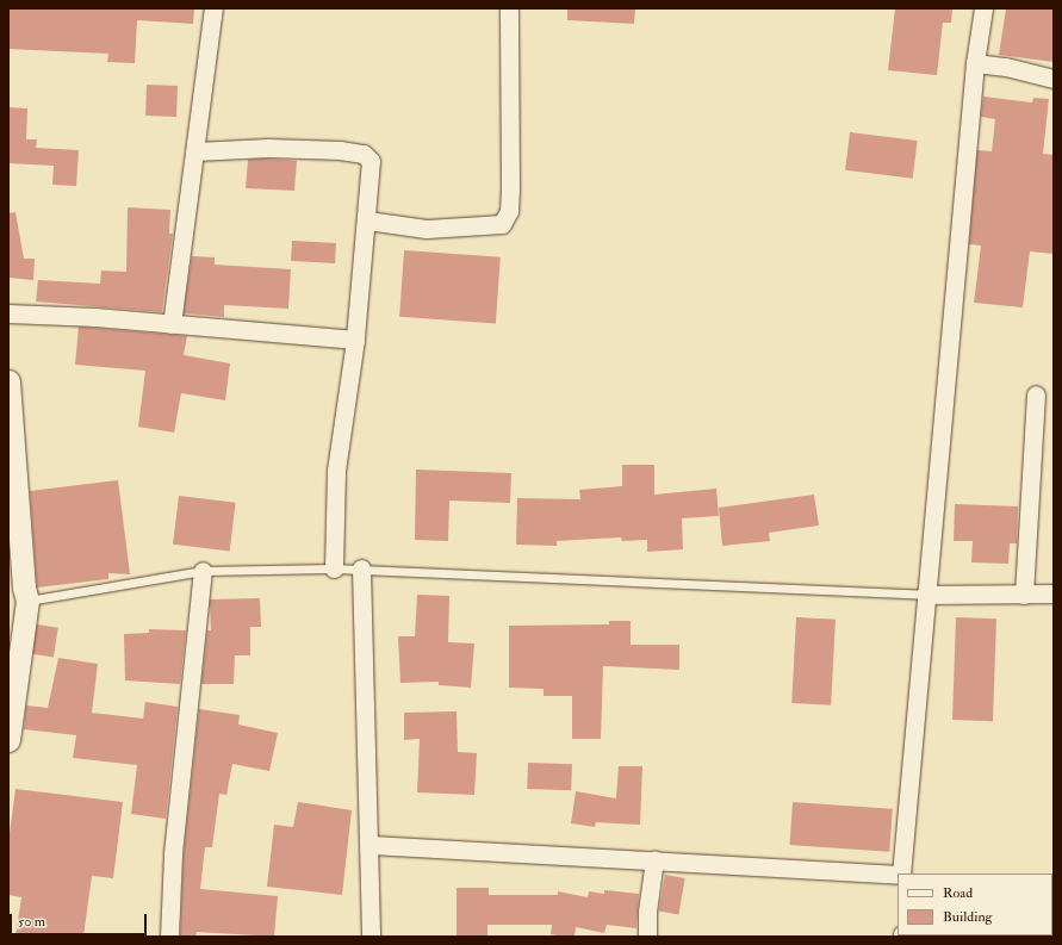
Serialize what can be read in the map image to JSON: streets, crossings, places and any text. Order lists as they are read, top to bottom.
{
  "legend": ["Road", "Building"],
  "scale_bar": "50 m"
}
